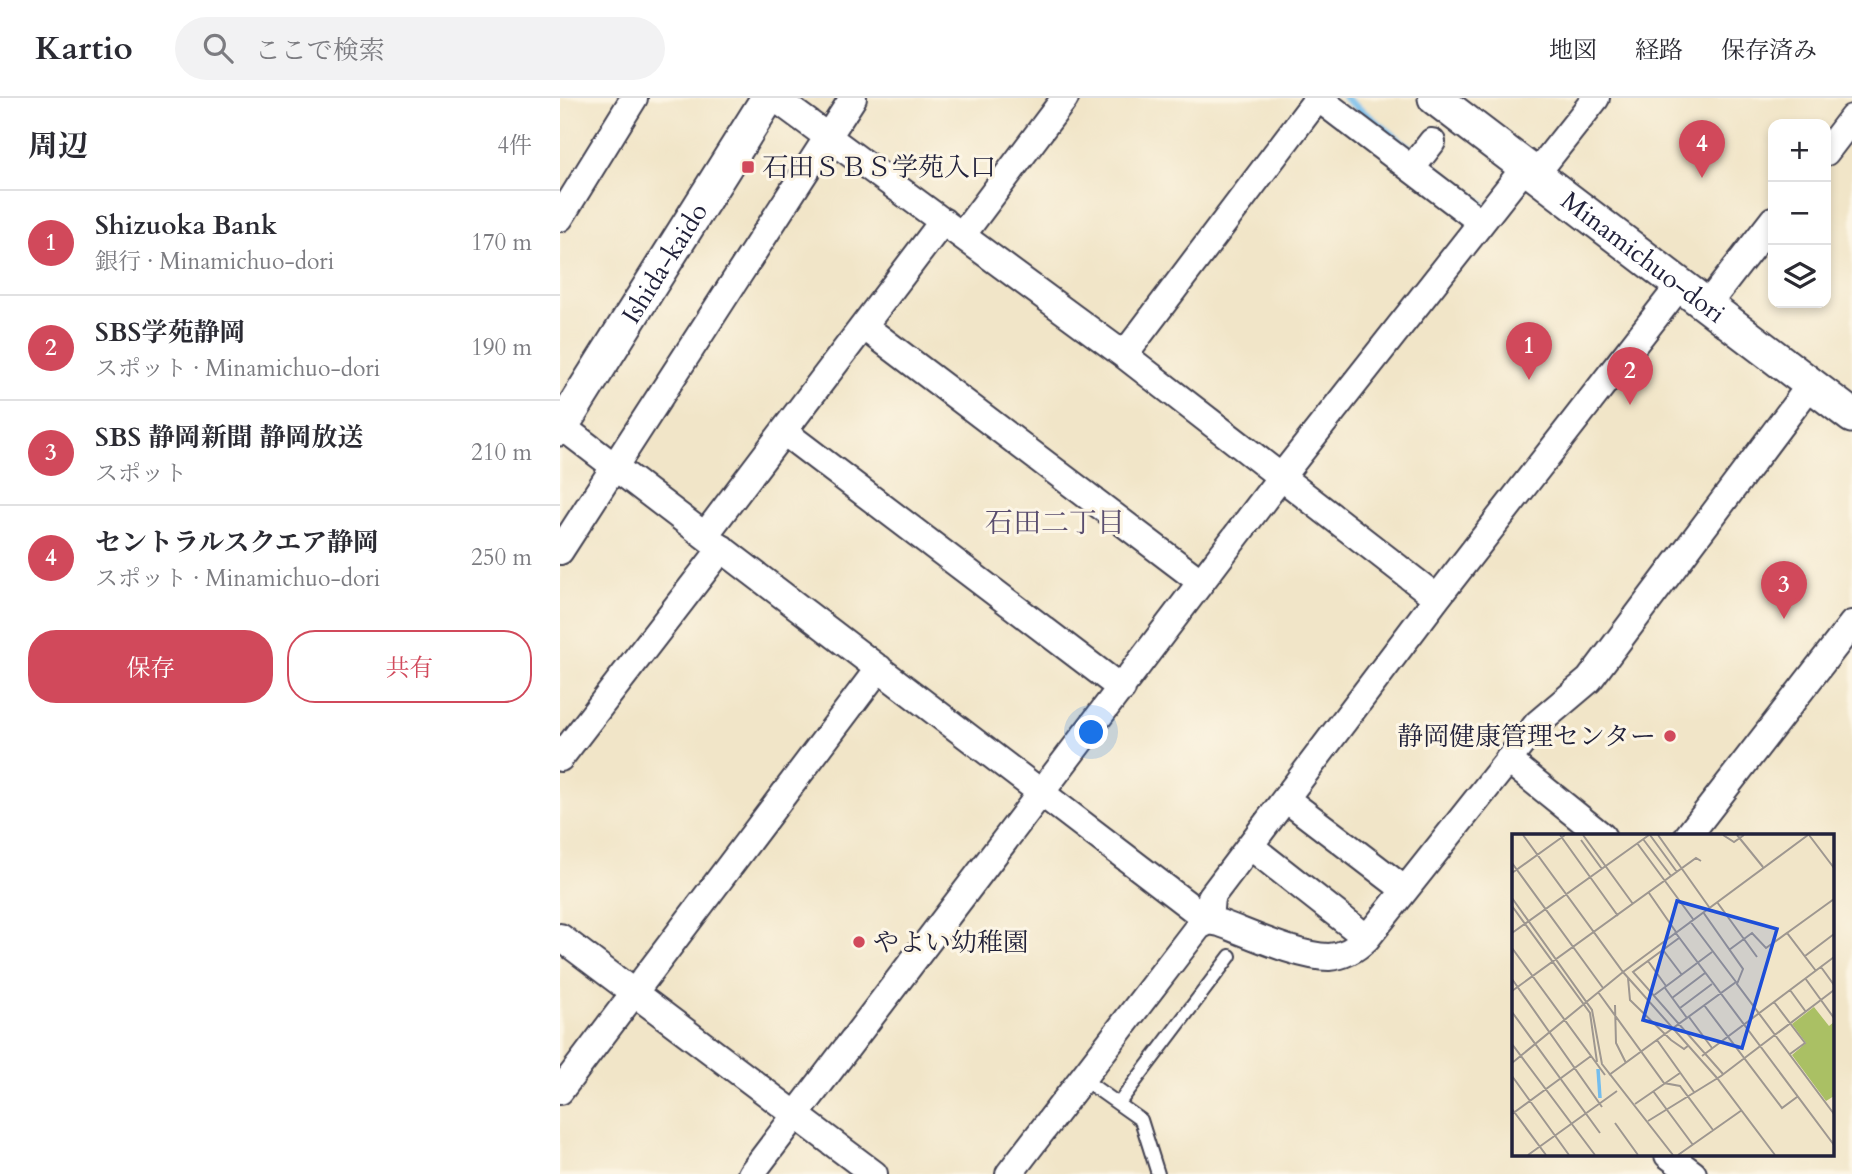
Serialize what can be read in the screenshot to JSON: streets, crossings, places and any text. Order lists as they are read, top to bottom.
{
  "streets": {
    "street": ["Minamichuo-dori", "Ishida-kaido"]
  },
  "districts": ["石田二丁目"],
  "places": {
    "transit": ["石田ＳＢＳ学苑入口"],
    "other": ["静岡健康管理センター", "やよい幼稚園"]
  },
  "page": {
    "header": "Kartio",
    "search": "ここで検索",
    "nav": ["地図", "経路", "保存済み"],
    "heading": ["周辺", "4件"],
    "map_buttons": ["+", "−"],
    "pins": [
      "4",
      "1",
      "2",
      "3"
    ],
    "list": [
      {
        "mark": "1",
        "name": "Shizuoka Bank",
        "note": "銀行 · Minamichuo-dori",
        "value": "170 m"
      },
      {
        "mark": "2",
        "name": "SBS学苑静岡",
        "note": "スポット · Minamichuo-dori",
        "value": "190 m"
      },
      {
        "mark": "3",
        "name": "SBS 静岡新聞 静岡放送",
        "note": "スポット",
        "value": "210 m"
      },
      {
        "mark": "4",
        "name": "セントラルスクエア静岡",
        "note": "スポット · Minamichuo-dori",
        "value": "250 m"
      }
    ],
    "buttons": ["保存", "共有"]
  }
}
